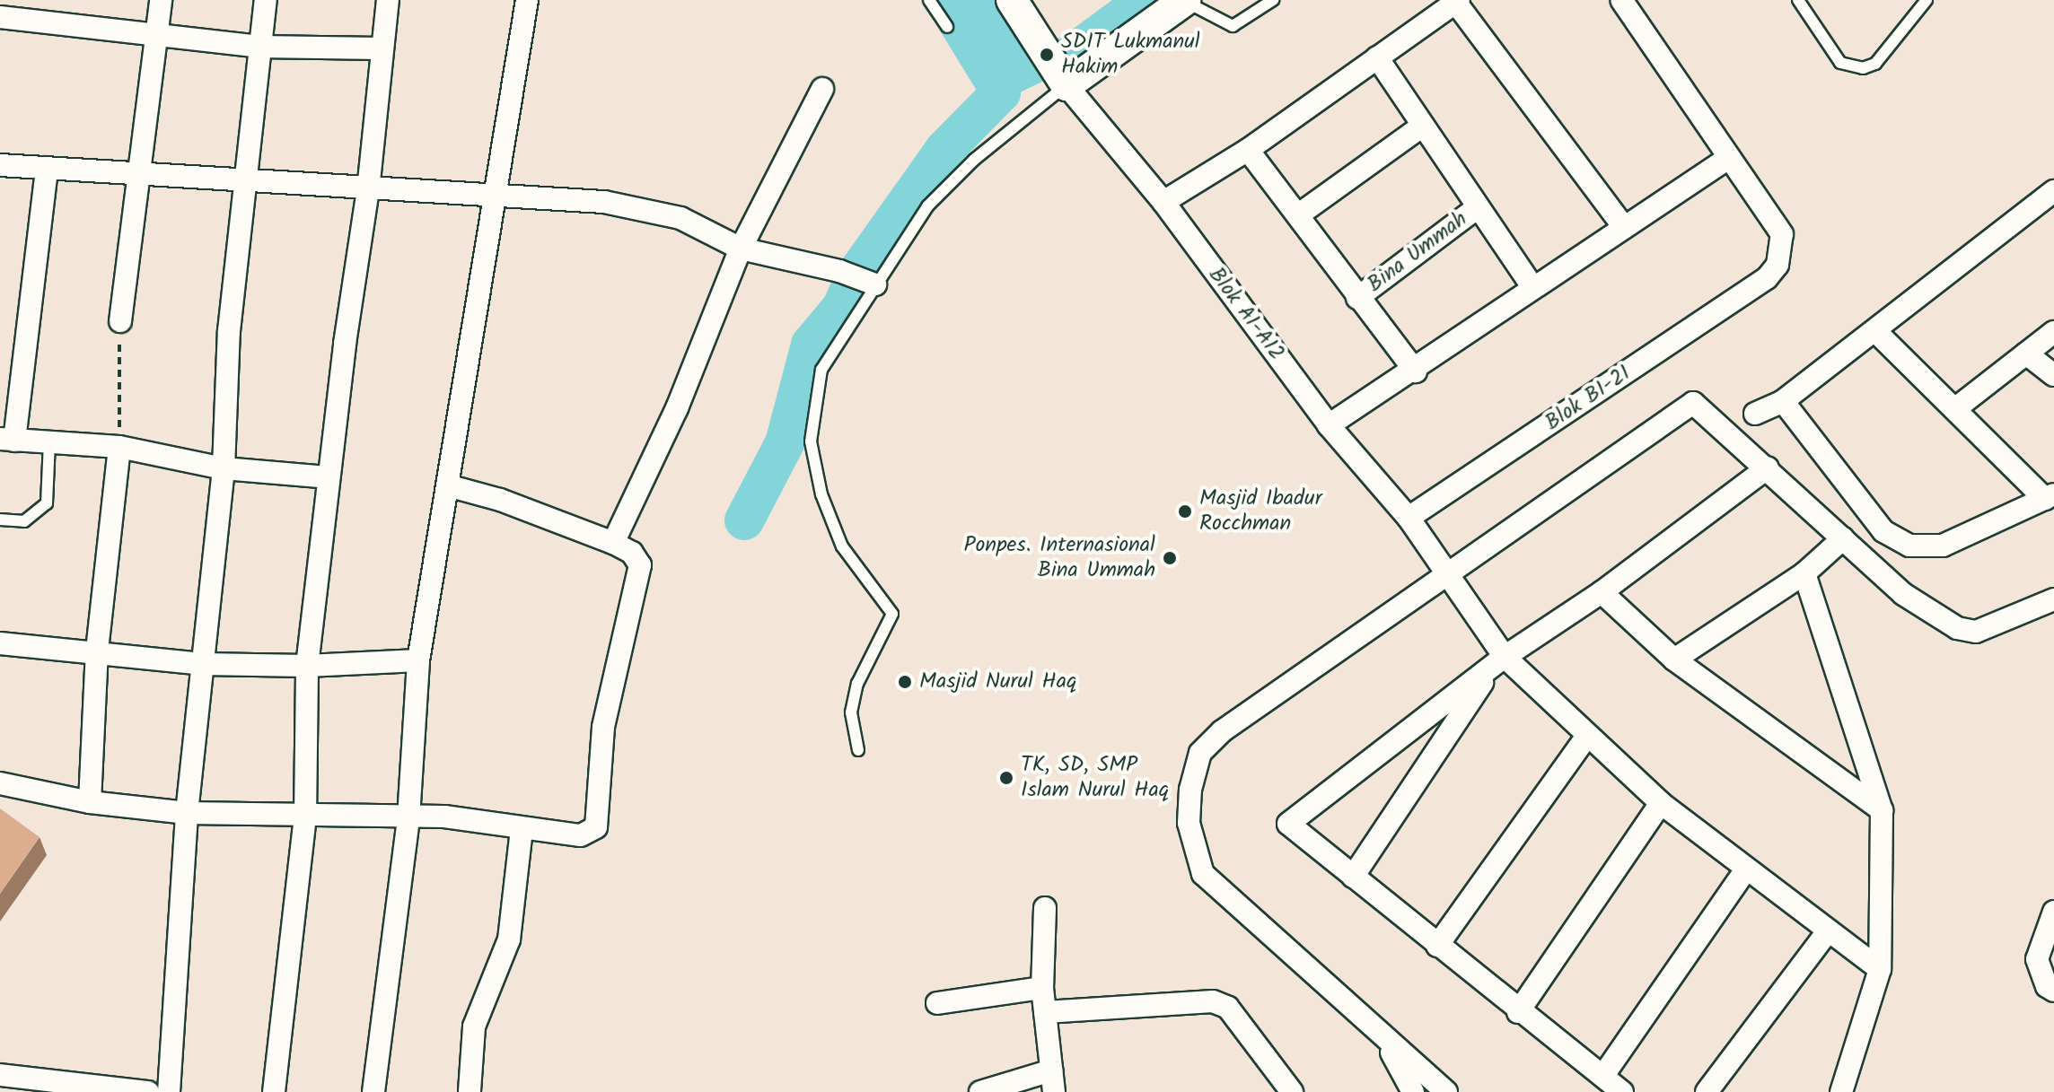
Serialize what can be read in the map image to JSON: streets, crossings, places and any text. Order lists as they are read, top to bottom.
{
  "streets": {
    "street": ["Bina Ummah", "Blok A1-A12", "Blok B1-21"]
  },
  "crossings": [
    ["Blok A1-A12", "Blok B1-21"]
  ],
  "places": [
    "SDIT Lukmanul Hakim",
    "Masjid Ibadur Rocchman",
    "Ponpes. Internasional Bina Ummah",
    "Masjid Nurul Haq",
    "TK, SD, SMP Islam Nurul Haq"
  ]
}
